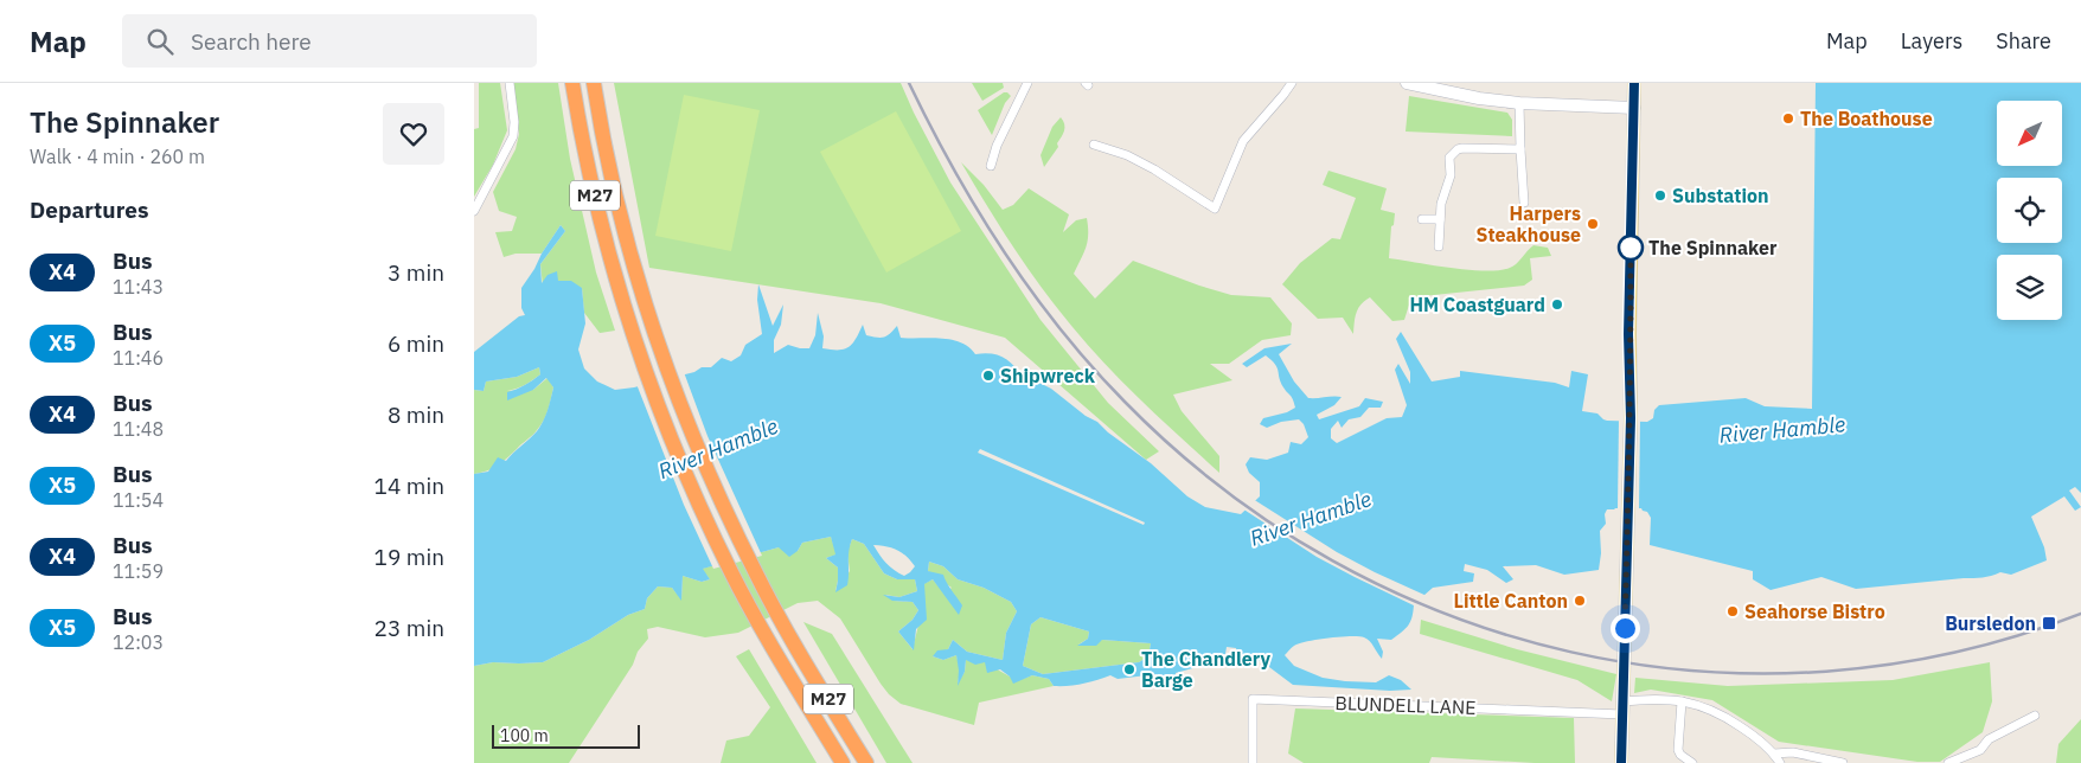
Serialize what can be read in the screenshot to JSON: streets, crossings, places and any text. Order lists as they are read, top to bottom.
{
  "streets": {
    "highway": ["M27"],
    "street": ["BLUNDELL LANE"]
  },
  "water": ["River Hamble"],
  "places": {
    "other": [
      "The Boathouse",
      "Substation",
      "Harpers Steakhouse",
      "The Spinnaker",
      "HM Coastguard",
      "Shipwreck",
      "Little Canton",
      "Seahorse Bistro",
      "The Chandlery Barge"
    ],
    "transit": ["Bursledon"]
  },
  "lines": ["bus line X4"],
  "scale_bar": "100 m",
  "north": "bottom left",
  "page": {
    "header": "Map",
    "search": "Search here",
    "nav": ["Map", "Layers", "Share"],
    "heading": [
      ["The Spinnaker", "Walk · 4 min · 260 m"],
      "Departures"
    ],
    "list": [
      {
        "mark": "X4",
        "name": "Bus",
        "note": "11:43",
        "value": "3 min"
      },
      {
        "mark": "X5",
        "name": "Bus",
        "note": "11:46",
        "value": "6 min"
      },
      {
        "mark": "X4",
        "name": "Bus",
        "note": "11:48",
        "value": "8 min"
      },
      {
        "mark": "X5",
        "name": "Bus",
        "note": "11:54",
        "value": "14 min"
      },
      {
        "mark": "X4",
        "name": "Bus",
        "note": "11:59",
        "value": "19 min"
      },
      {
        "mark": "X5",
        "name": "Bus",
        "note": "12:03",
        "value": "23 min"
      }
    ],
    "scale": "100 m"
  }
}
